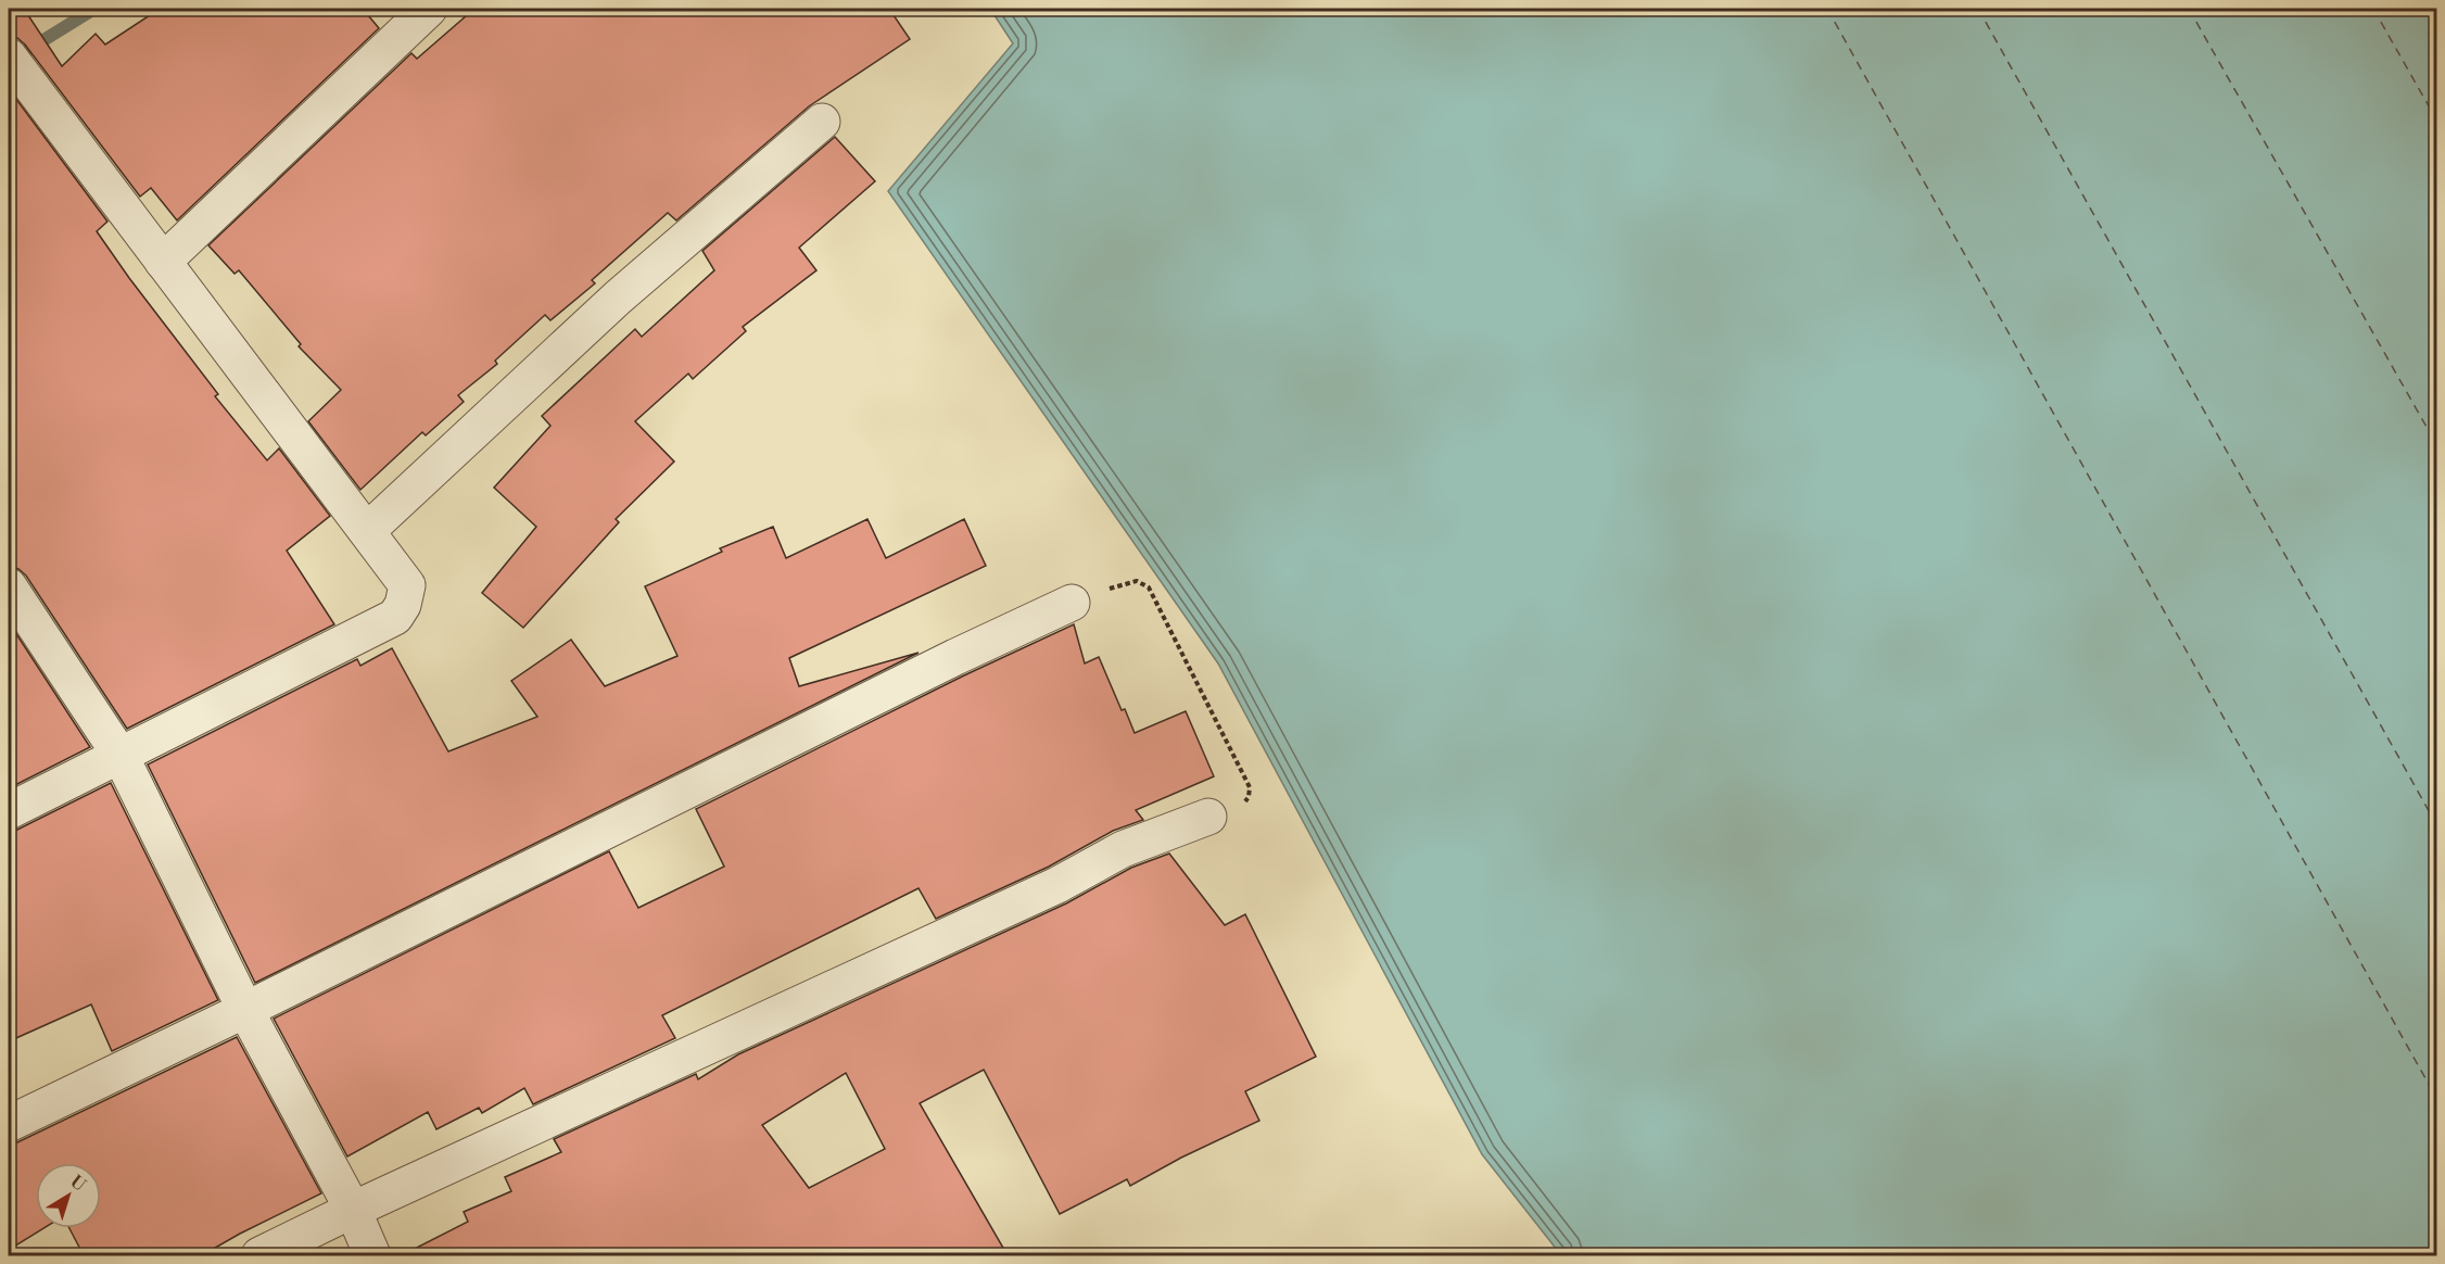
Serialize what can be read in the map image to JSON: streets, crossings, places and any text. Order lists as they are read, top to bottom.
{
  "north": "top right"
}
